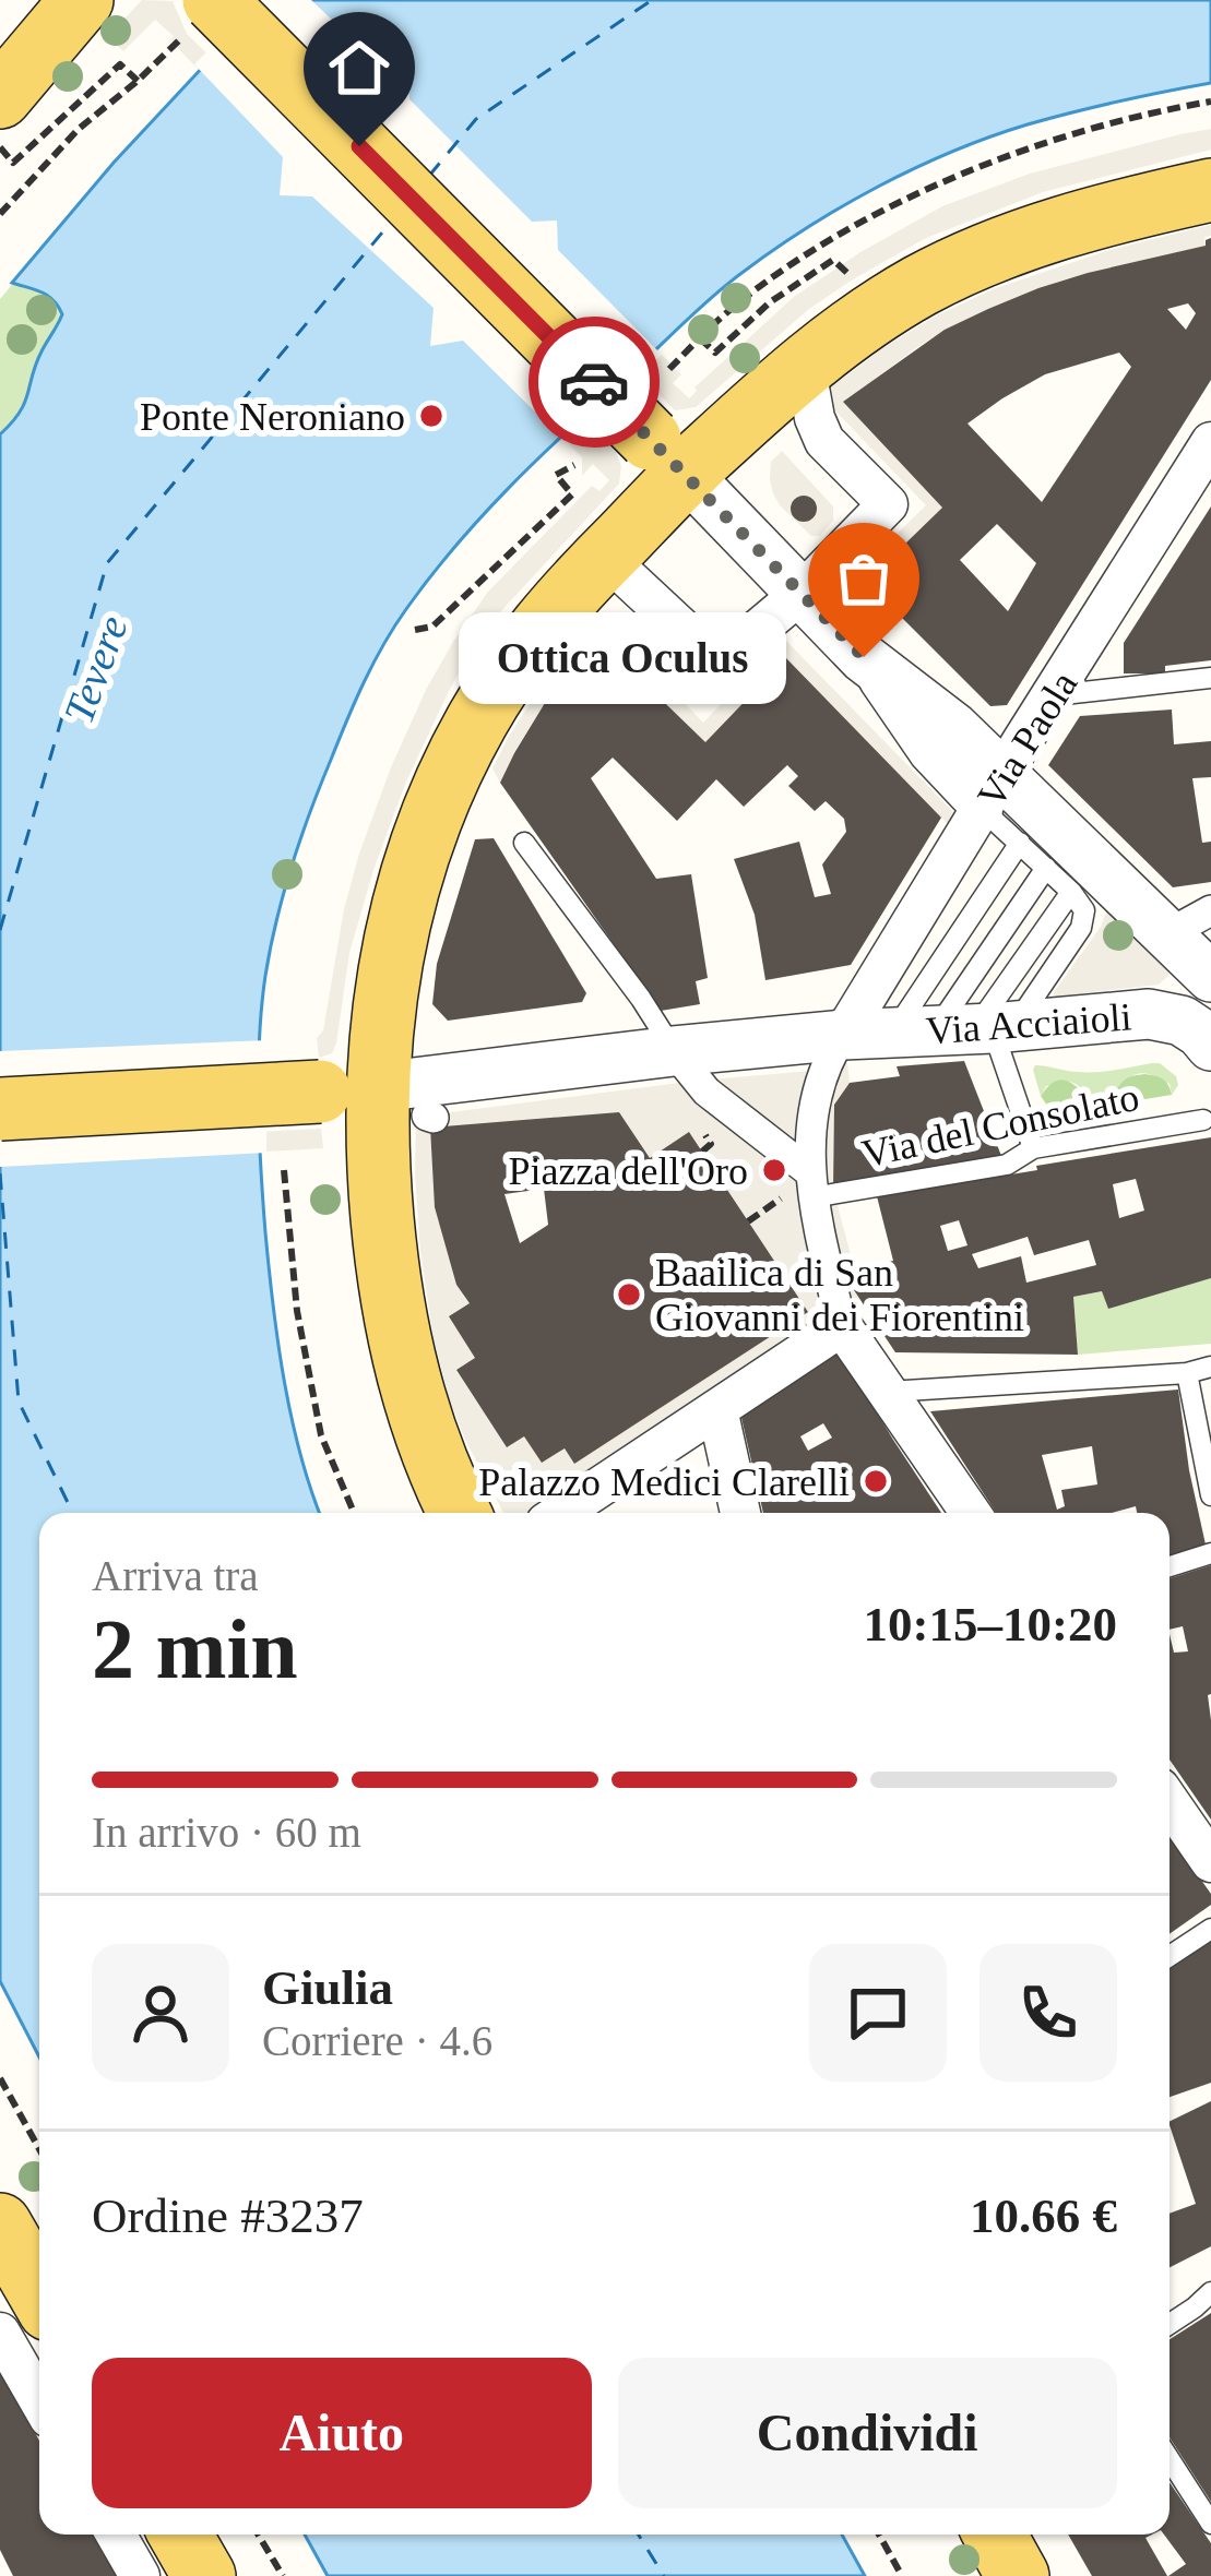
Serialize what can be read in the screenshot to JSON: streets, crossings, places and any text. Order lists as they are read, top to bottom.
{
  "streets": {
    "street": ["Via Paola", "Via Acciaioli"],
    "lane": ["Via del Consolato"]
  },
  "crossings": [
    ["Via Paola", "Via Acciaioli"]
  ],
  "water": ["Tevere"],
  "places": [
    "Ponte Neroniano",
    "Ottica Oculus",
    "Piazza dell'Oro",
    "Baailica di San Giovanni dei Fiorentini",
    "Palazzo Medici Clarelli"
  ],
  "page": {
    "bubble": "Ottica Oculus",
    "heading": ["2 min", "Arriva tra", "10:15–10:20"],
    "panel": [
      "Giulia",
      "Corriere · 4.6",
      "Ordine #3237",
      "10.66 €"
    ],
    "bar": "In arrivo · 60 m",
    "buttons": ["Aiuto", "Condividi"]
  }
}
